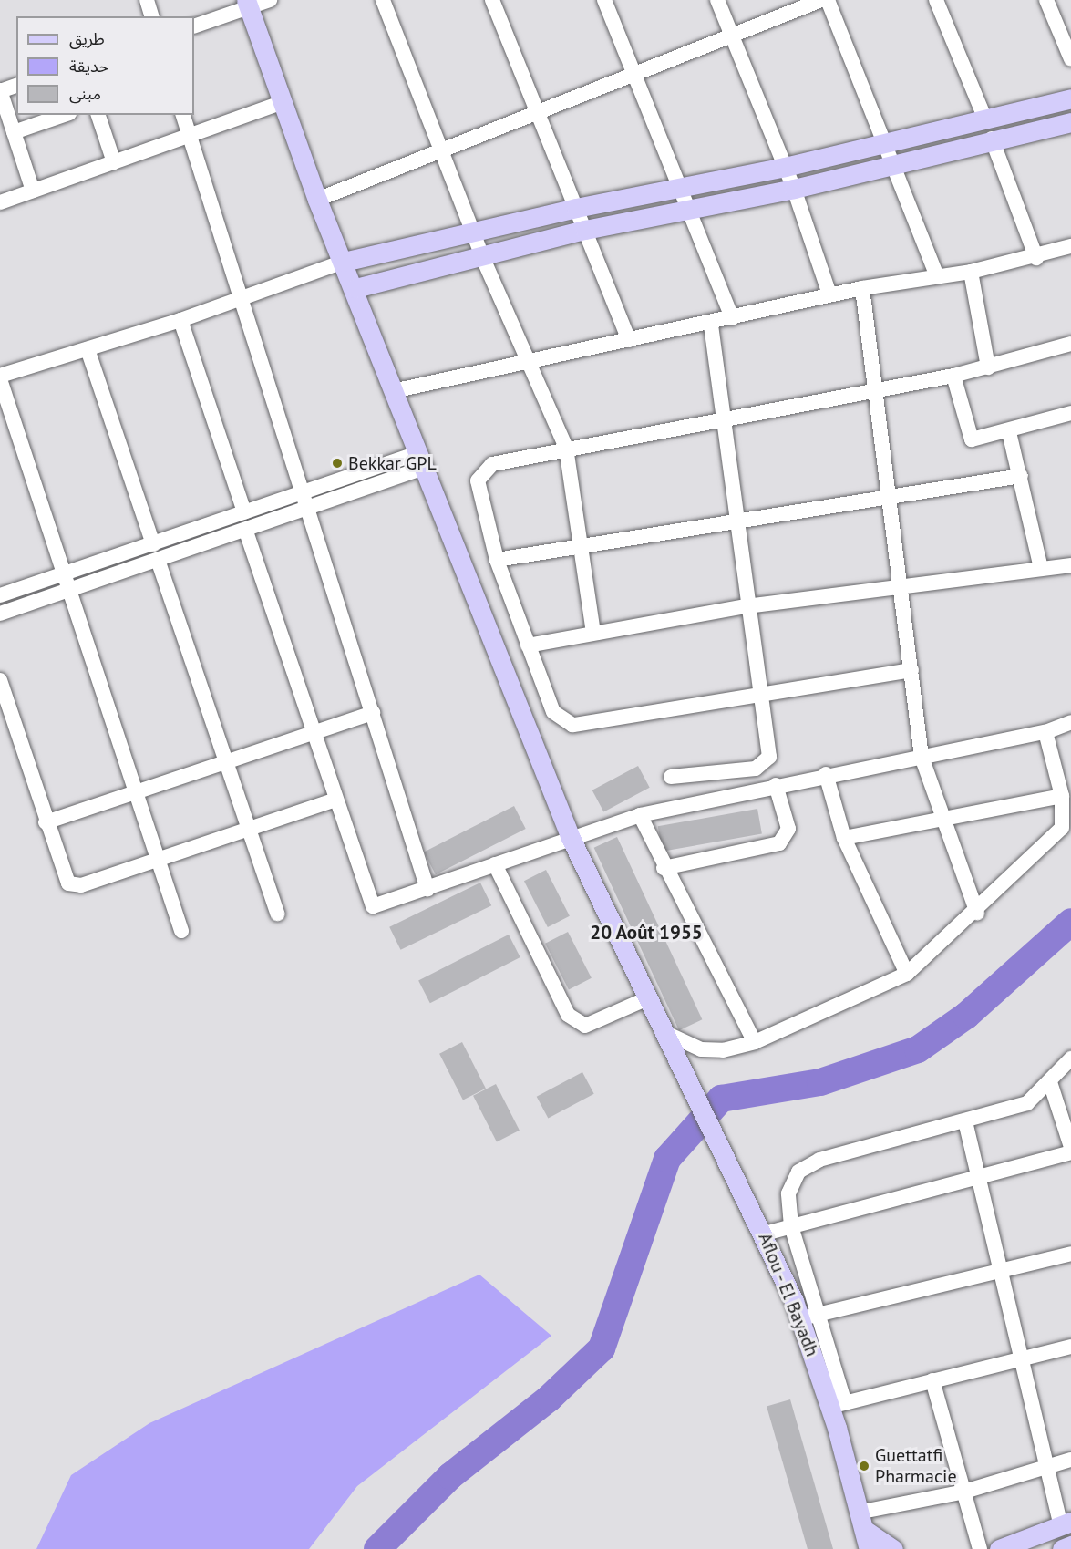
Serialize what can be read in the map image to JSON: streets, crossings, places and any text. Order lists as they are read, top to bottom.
{
  "streets": {
    "main road": ["Aflou - El Bayadh"]
  },
  "districts": ["20 Août 1955"],
  "places": ["Bekkar GPL", "Guettatfi Pharmacie"],
  "legend": ["طريق", "حديقة", "مبنى"]
}
